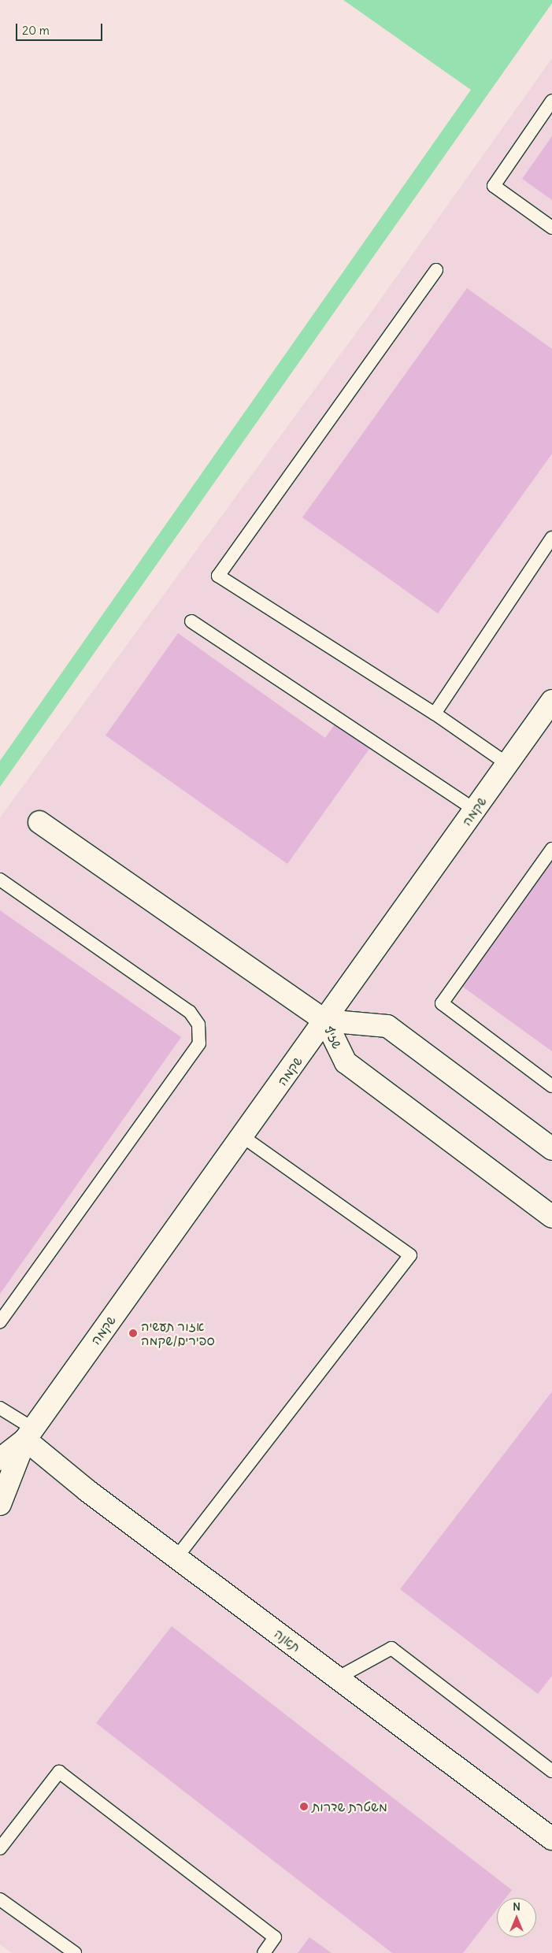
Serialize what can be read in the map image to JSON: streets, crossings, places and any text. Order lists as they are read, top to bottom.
{
  "streets": {
    "street": ["שקמה", "שזיף", "תאנה"]
  },
  "crossings": [
    ["שקמה", "שזיף"],
    ["שקמה", "תאנה"]
  ],
  "places": ["אזור תעשיה ספירים/שקמה", "משטרת שדרות"],
  "scale_bar": "20 m",
  "north": "top"
}
